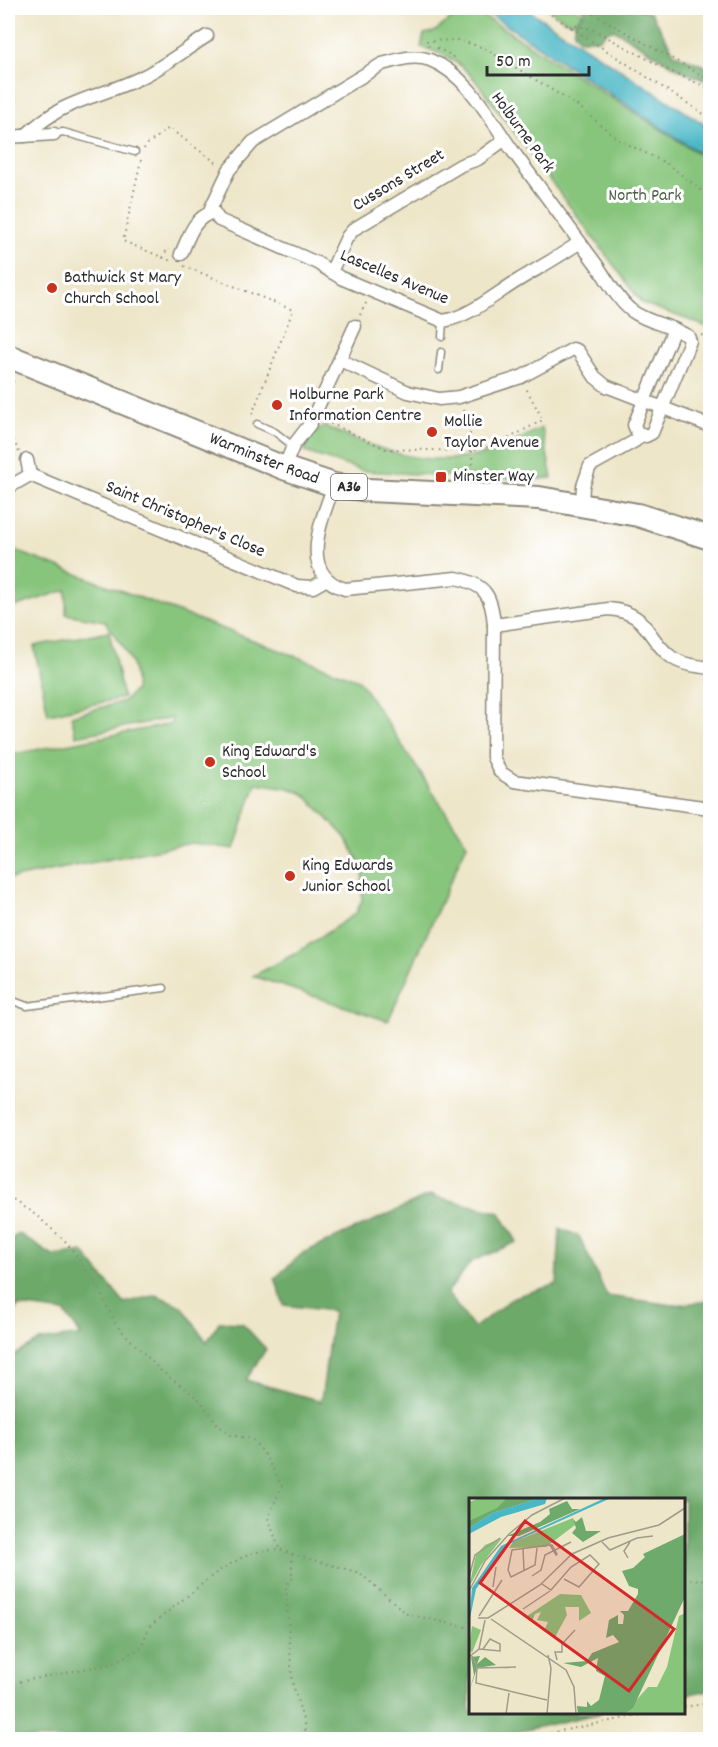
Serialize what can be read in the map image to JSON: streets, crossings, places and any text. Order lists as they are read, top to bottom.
{
  "streets": {
    "highway": ["Warminster Road", "A36"],
    "street": [
      "Holburne Park",
      "Cussons Street",
      "Lascelles Avenue",
      "Saint Christopher's Close"
    ]
  },
  "crossings": [
    ["Holburne Park", "Cussons Street"],
    ["Holburne Park", "Lascelles Avenue"],
    ["Cussons Street", "Lascelles Avenue"]
  ],
  "parks": ["North Park"],
  "places": {
    "other": [
      "Bathwick St Mary Church School",
      "Holburne Park Information Centre",
      "Mollie Taylor Avenue",
      "King Edward's School",
      "King Edwards Junior School"
    ],
    "transit": ["Minster Way"]
  },
  "scale_bar": "50 m"
}
